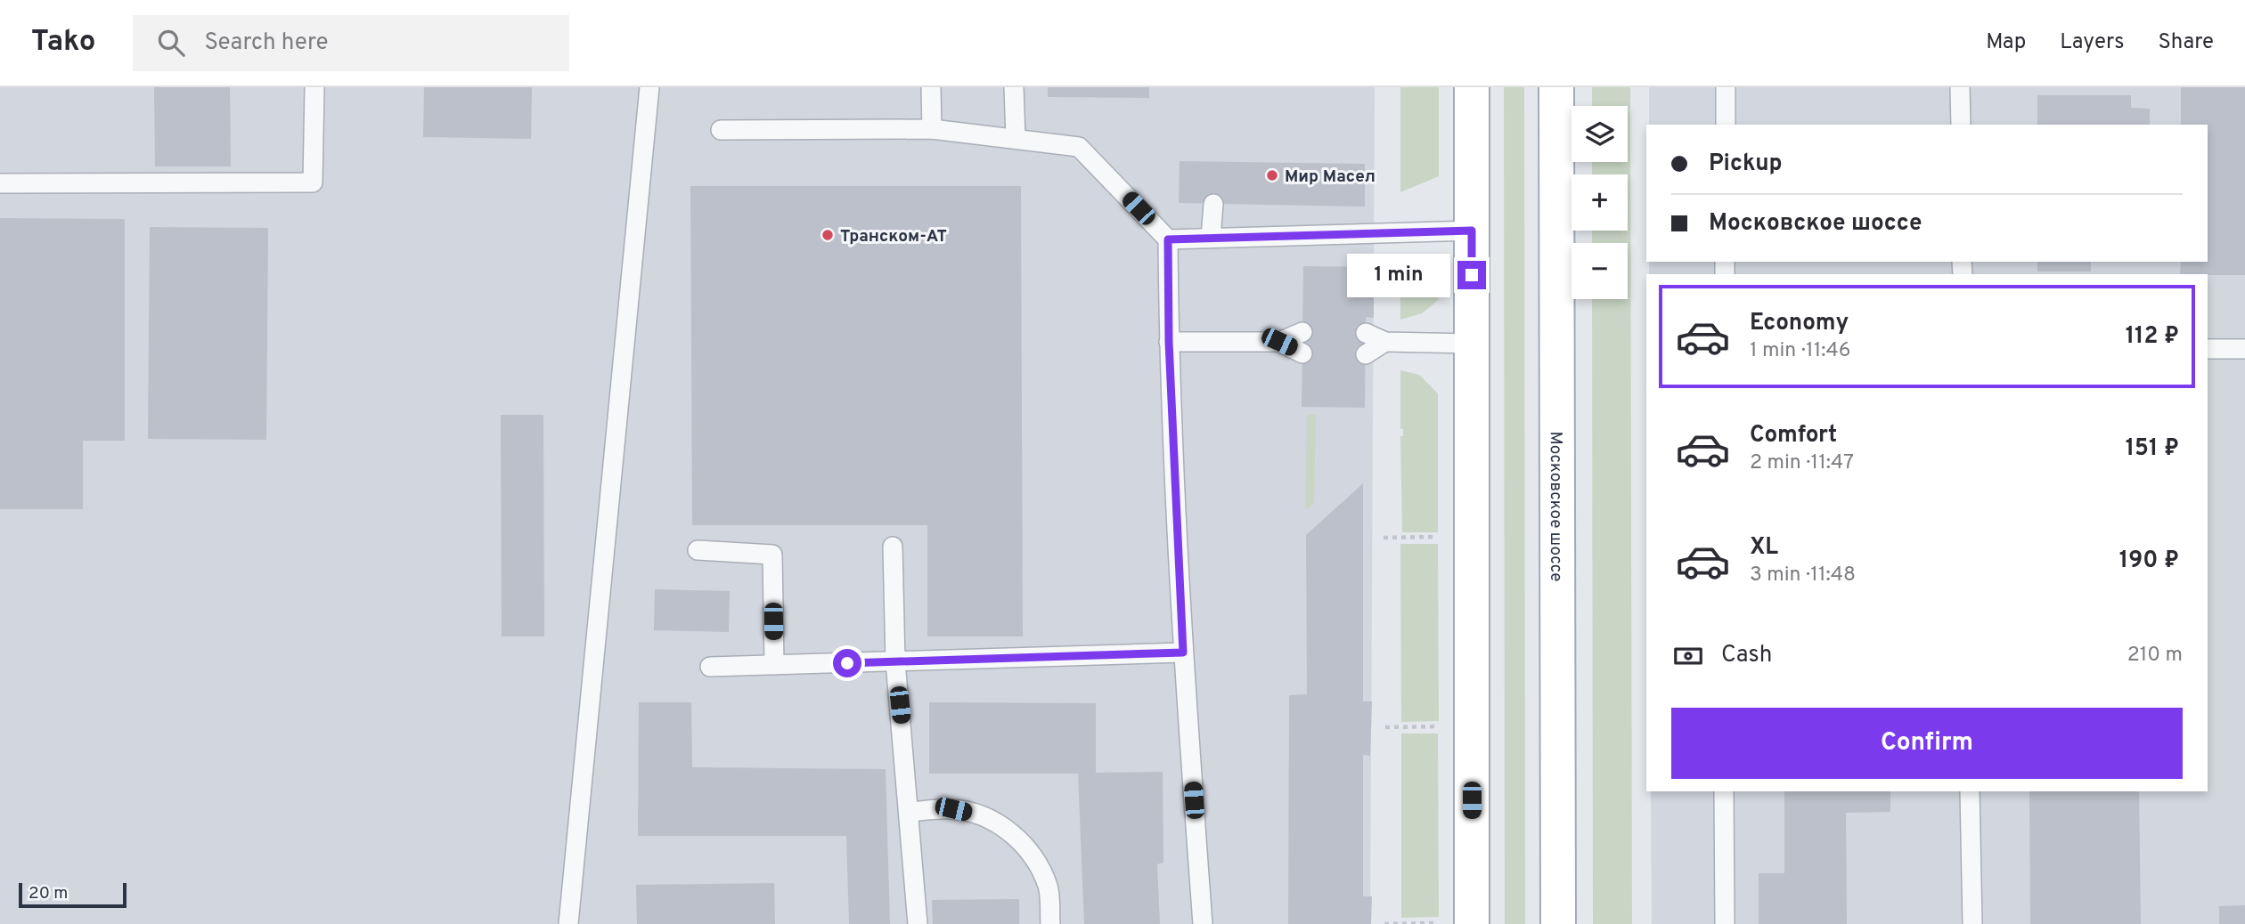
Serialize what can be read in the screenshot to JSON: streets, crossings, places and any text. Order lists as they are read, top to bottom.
{
  "streets": {
    "main road": ["Московское шоссе"]
  },
  "places": ["Мир Масел", "Транском-АТ"],
  "scale_bar": "20 m",
  "page": {
    "header": "Tako",
    "search": "Search here",
    "nav": ["Map", "Layers", "Share"],
    "map_buttons": ["+", "−"],
    "banner": ["Pickup", "Московское шоссе"],
    "bubble": "1 min",
    "list": [
      {
        "name": "Economy",
        "note": "1 min · 11:46",
        "value": "112 ₽"
      },
      {
        "name": "Comfort",
        "note": "2 min · 11:47",
        "value": "151 ₽"
      },
      {
        "name": "XL",
        "note": "3 min · 11:48",
        "value": "190 ₽"
      }
    ],
    "pay": ["Cash", "210 m"],
    "buttons": "Confirm",
    "scale": "20 m"
  }
}
